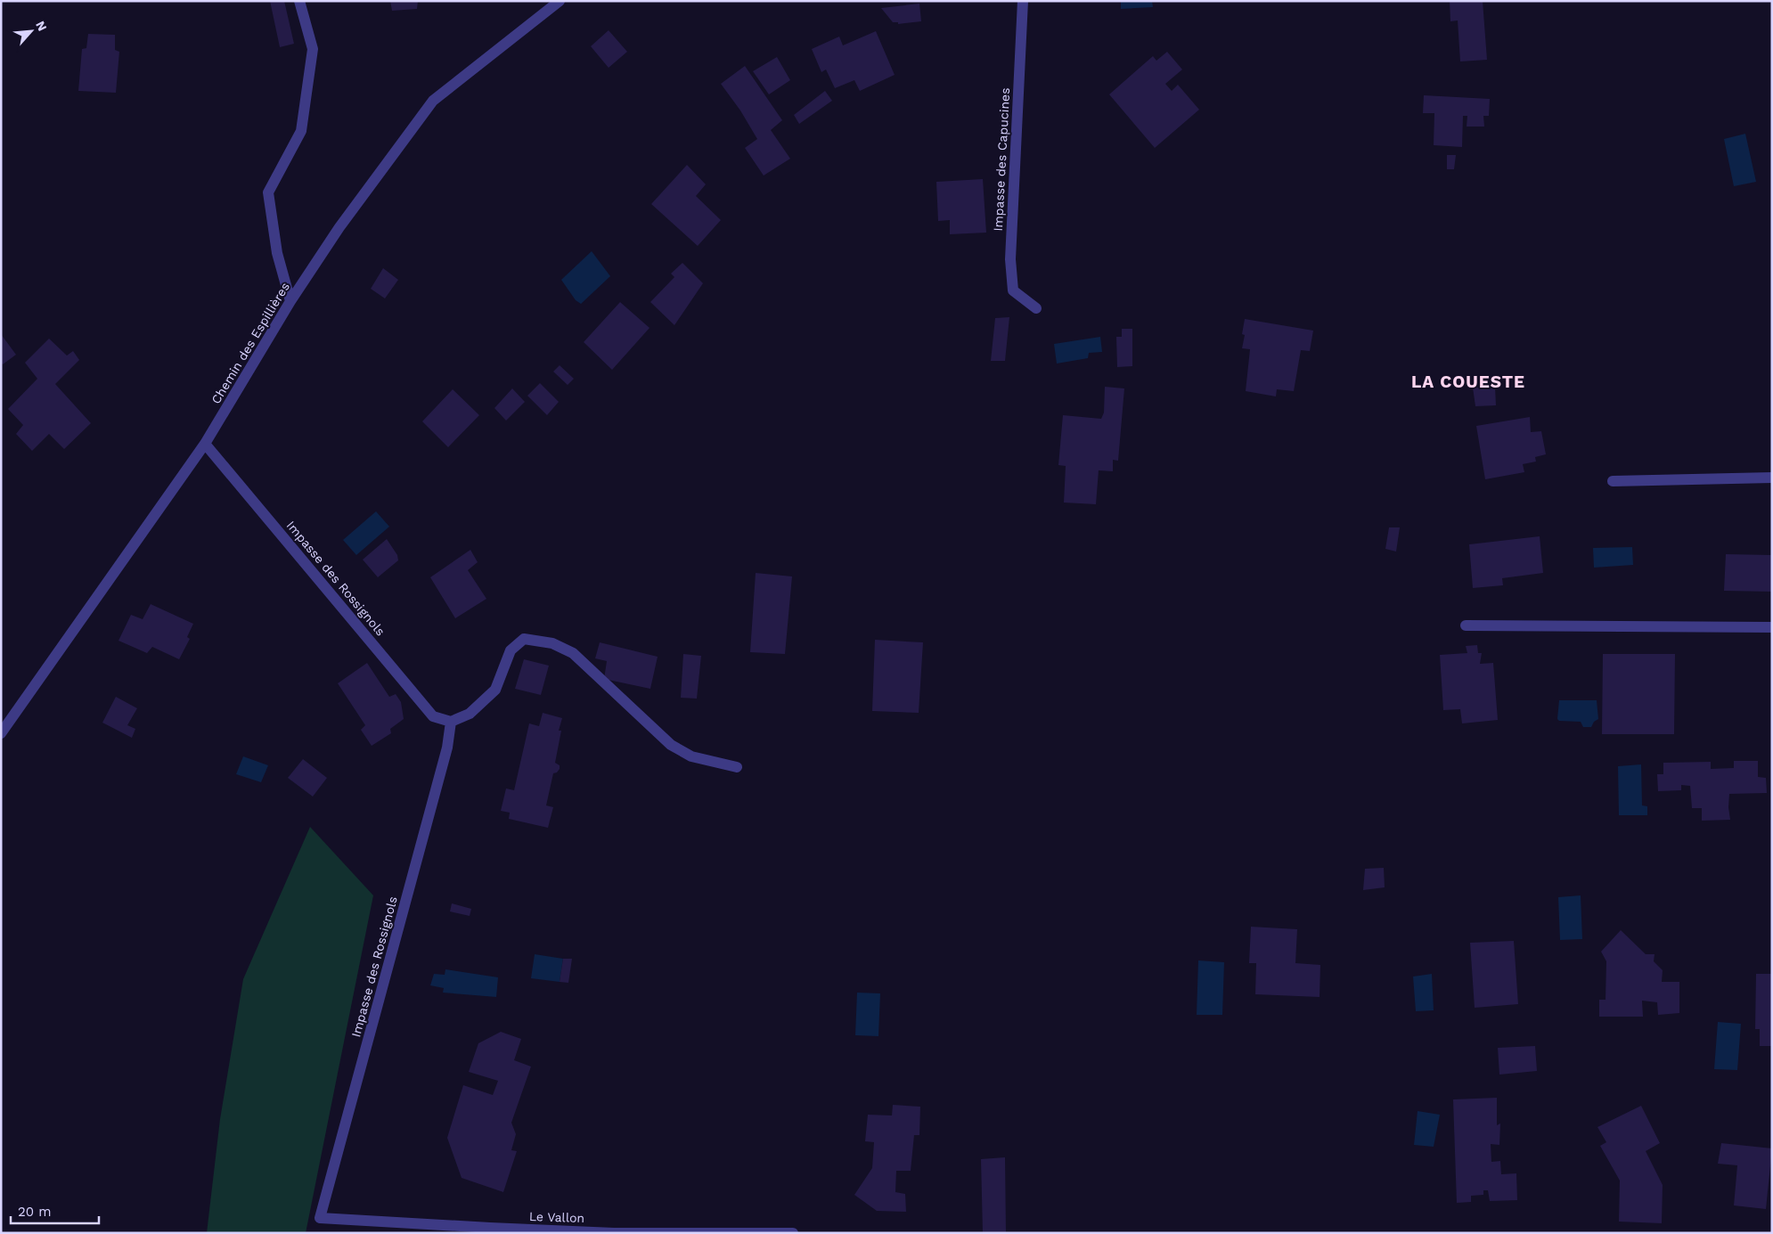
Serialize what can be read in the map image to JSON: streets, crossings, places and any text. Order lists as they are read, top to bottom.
{
  "streets": {
    "street": [
      "Impasse des Capucines",
      "Chemin des Espillières",
      "Impasse des Rossignols",
      "Le Vallon"
    ]
  },
  "crossings": [
    ["Chemin des Espillières", "Impasse des Rossignols"],
    ["Impasse des Rossignols", "Le Vallon"]
  ],
  "districts": ["LA COUESTE"],
  "scale_bar": "20 m",
  "north": "top right"
}
